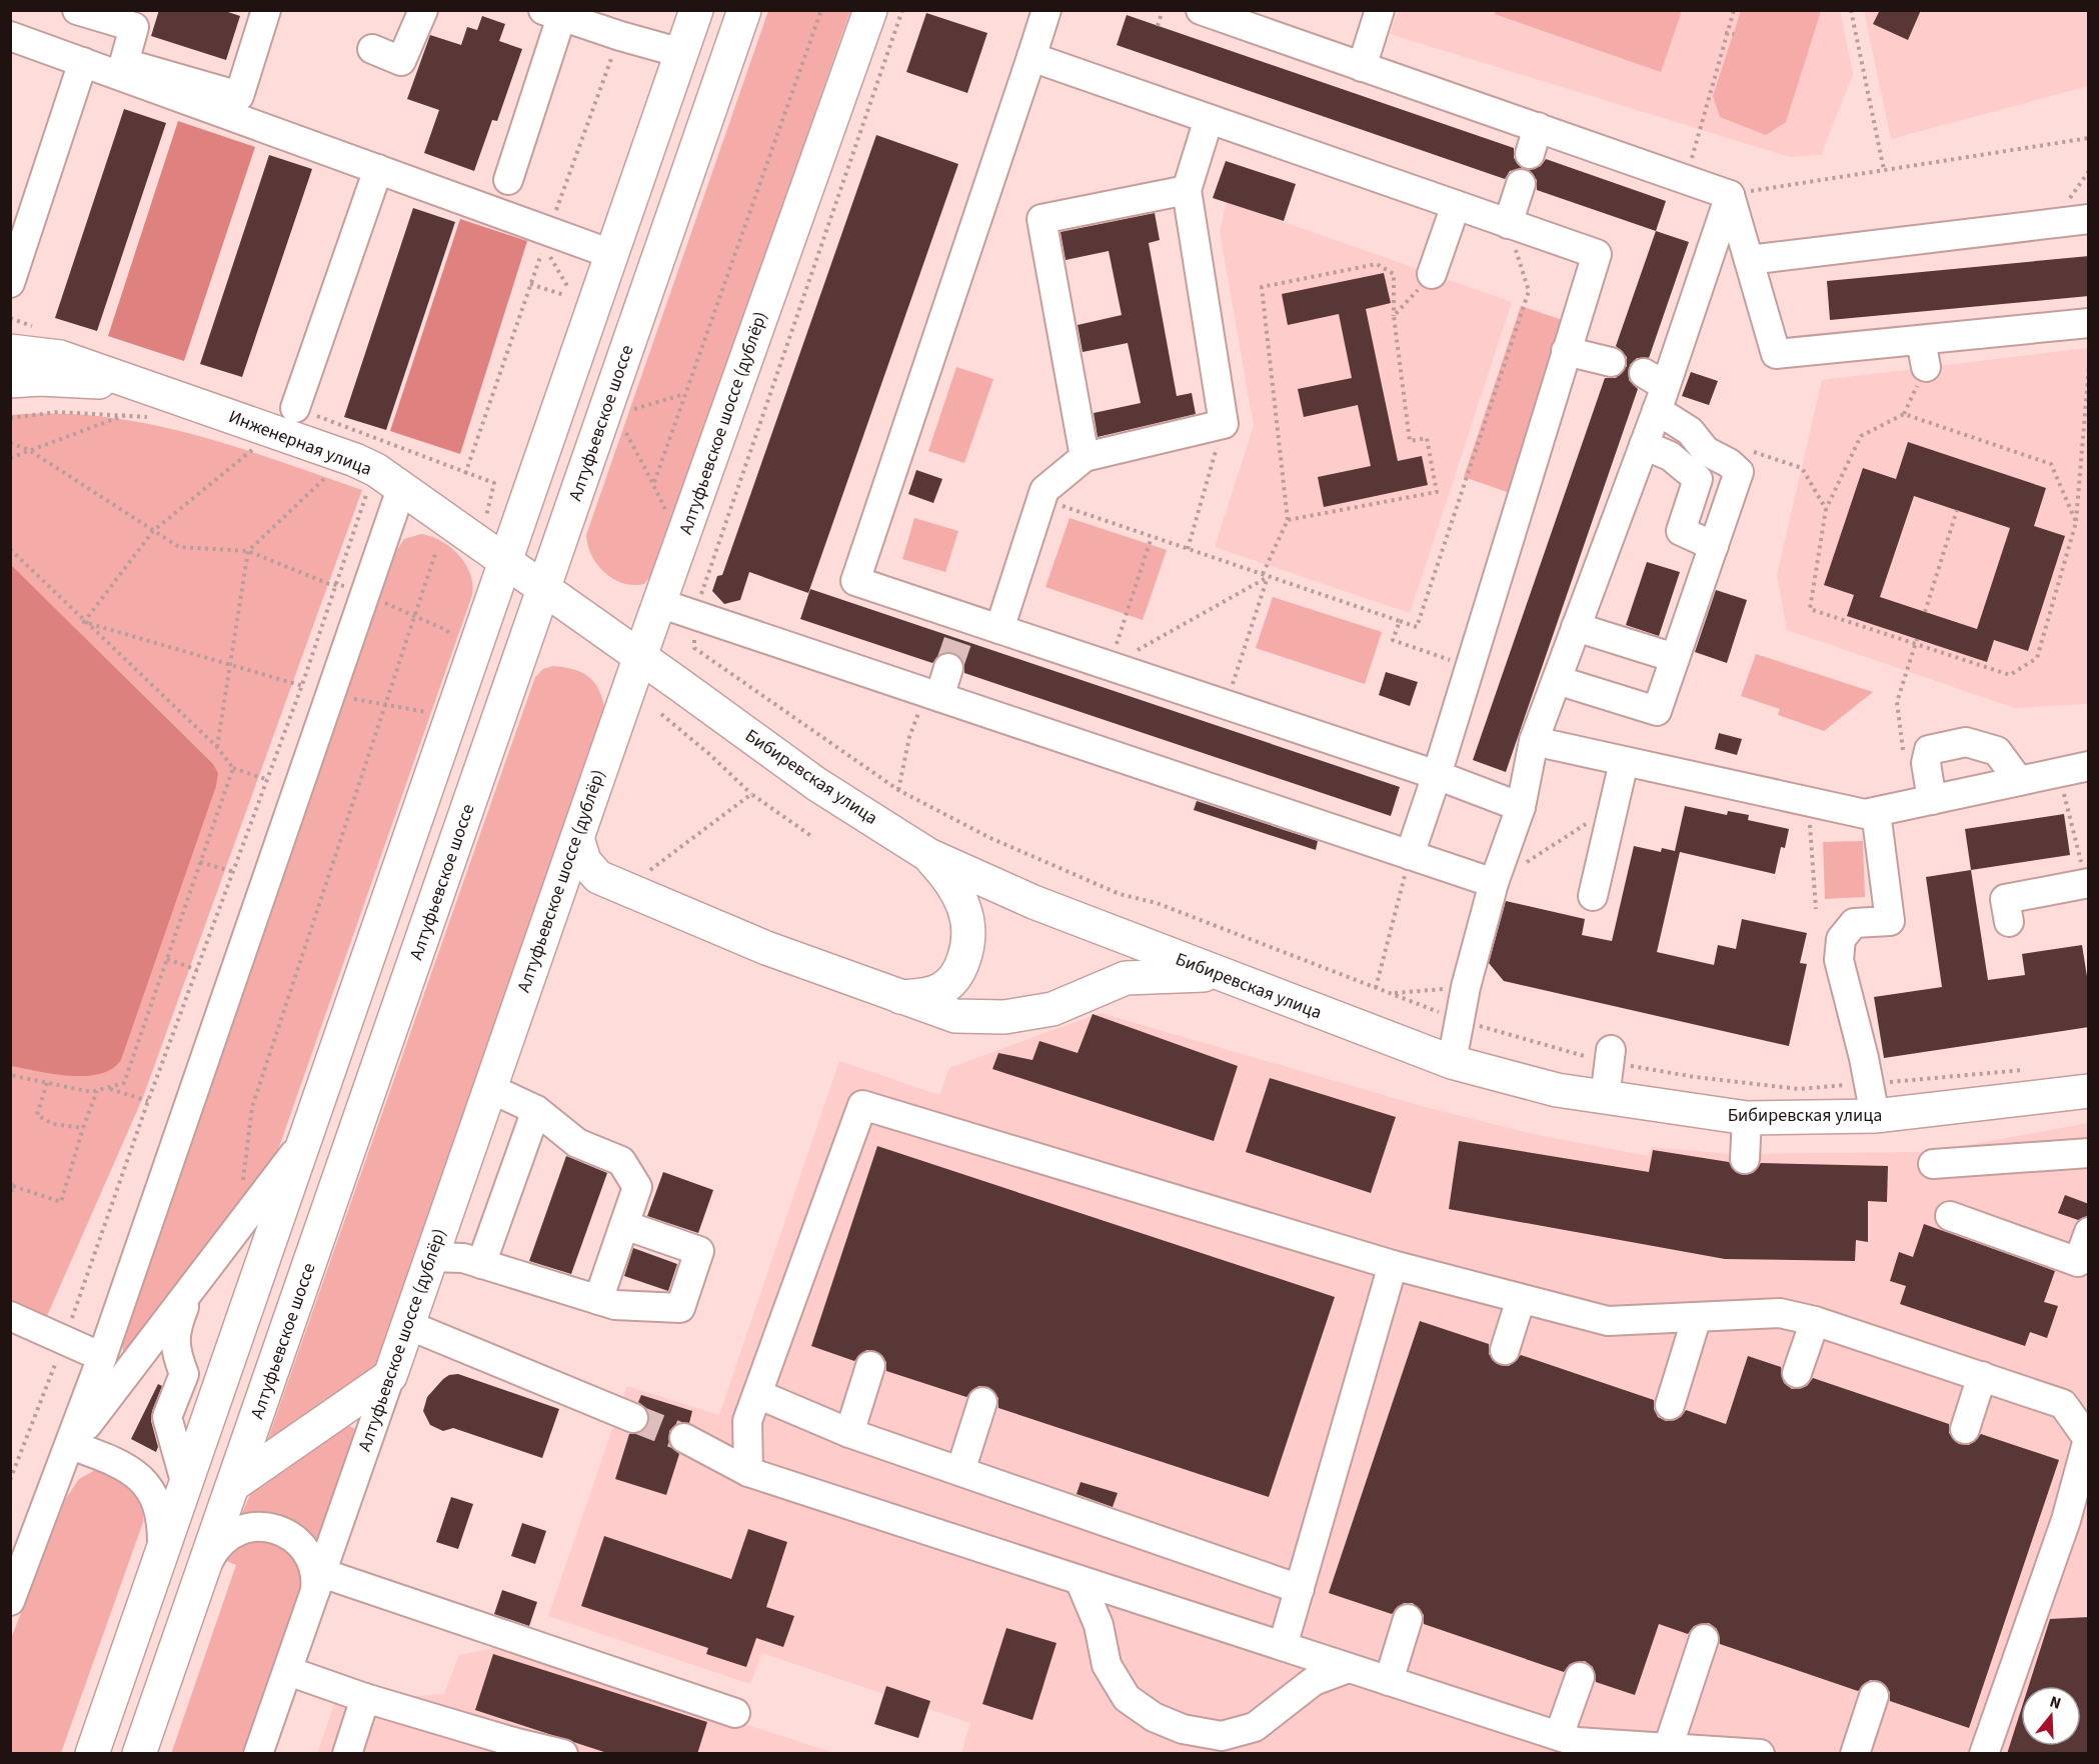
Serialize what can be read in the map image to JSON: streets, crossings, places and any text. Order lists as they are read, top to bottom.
{
  "streets": {
    "main road": [
      "Алтуфьевское шоссе",
      "Алтуфьевское шоссе (дублёр)",
      "Инженерная улица",
      "Бибиревская улица"
    ]
  },
  "crossings": [
    ["Алтуфьевское шоссе", "Бибиревская улица"],
    ["Алтуфьевское шоссе (дублёр)", "Бибиревская улица"],
    ["Инженерная улица", "Бибиревская улица"]
  ],
  "north": "top"
}
